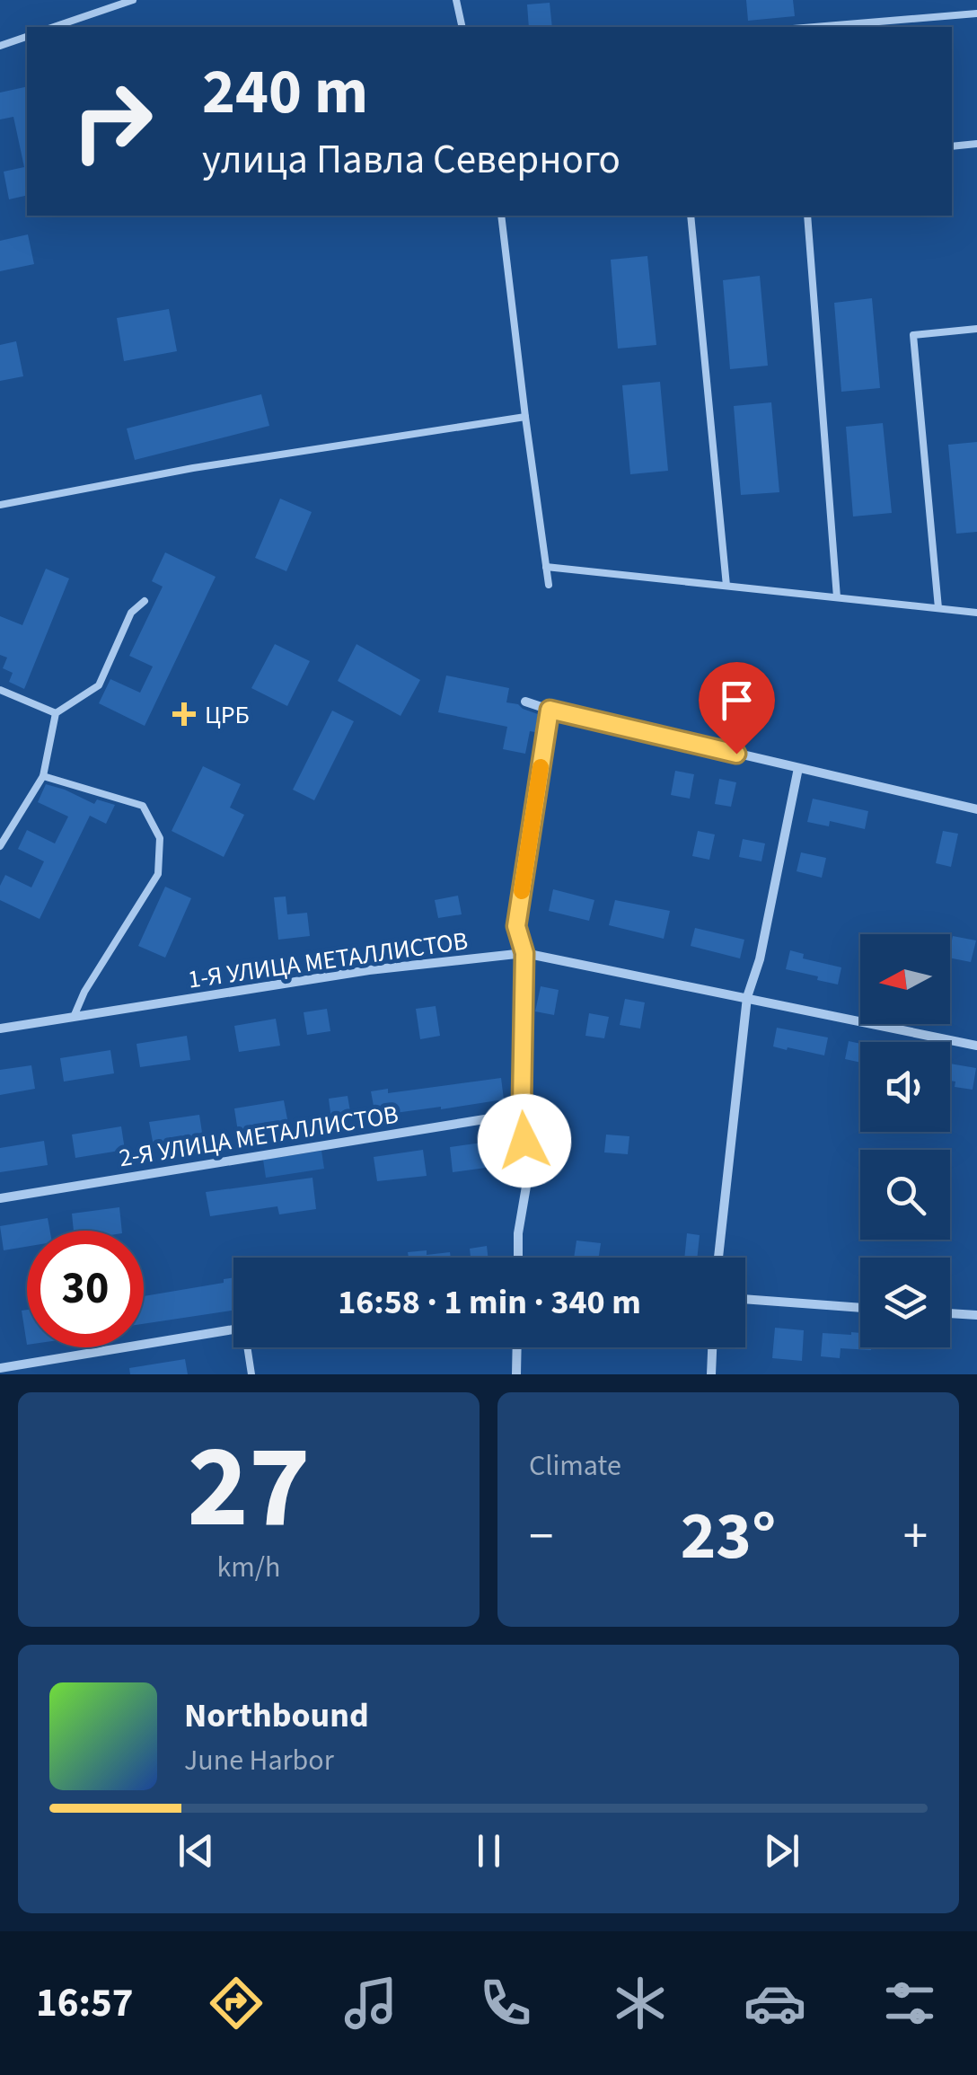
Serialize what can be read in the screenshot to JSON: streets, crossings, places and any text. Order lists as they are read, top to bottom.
{
  "streets": {
    "street": ["1-Я УЛИЦА МЕТАЛЛИСТОВ", "2-Я УЛИЦА МЕТАЛЛИСТОВ"]
  },
  "places": {
    "health": ["ЦРБ"]
  },
  "north": "left",
  "page": {
    "turn": ["240 m", "улица Павла Северного"],
    "limit": "30",
    "trip": "16:58 · 1 min · 340 m",
    "tile": [
      ["27", "km/h"],
      "Climate"
    ],
    "heat": ["−", "23°", "+"],
    "song": ["Northbound", "June Harbor"],
    "tabs": "16:57"
  }
}
